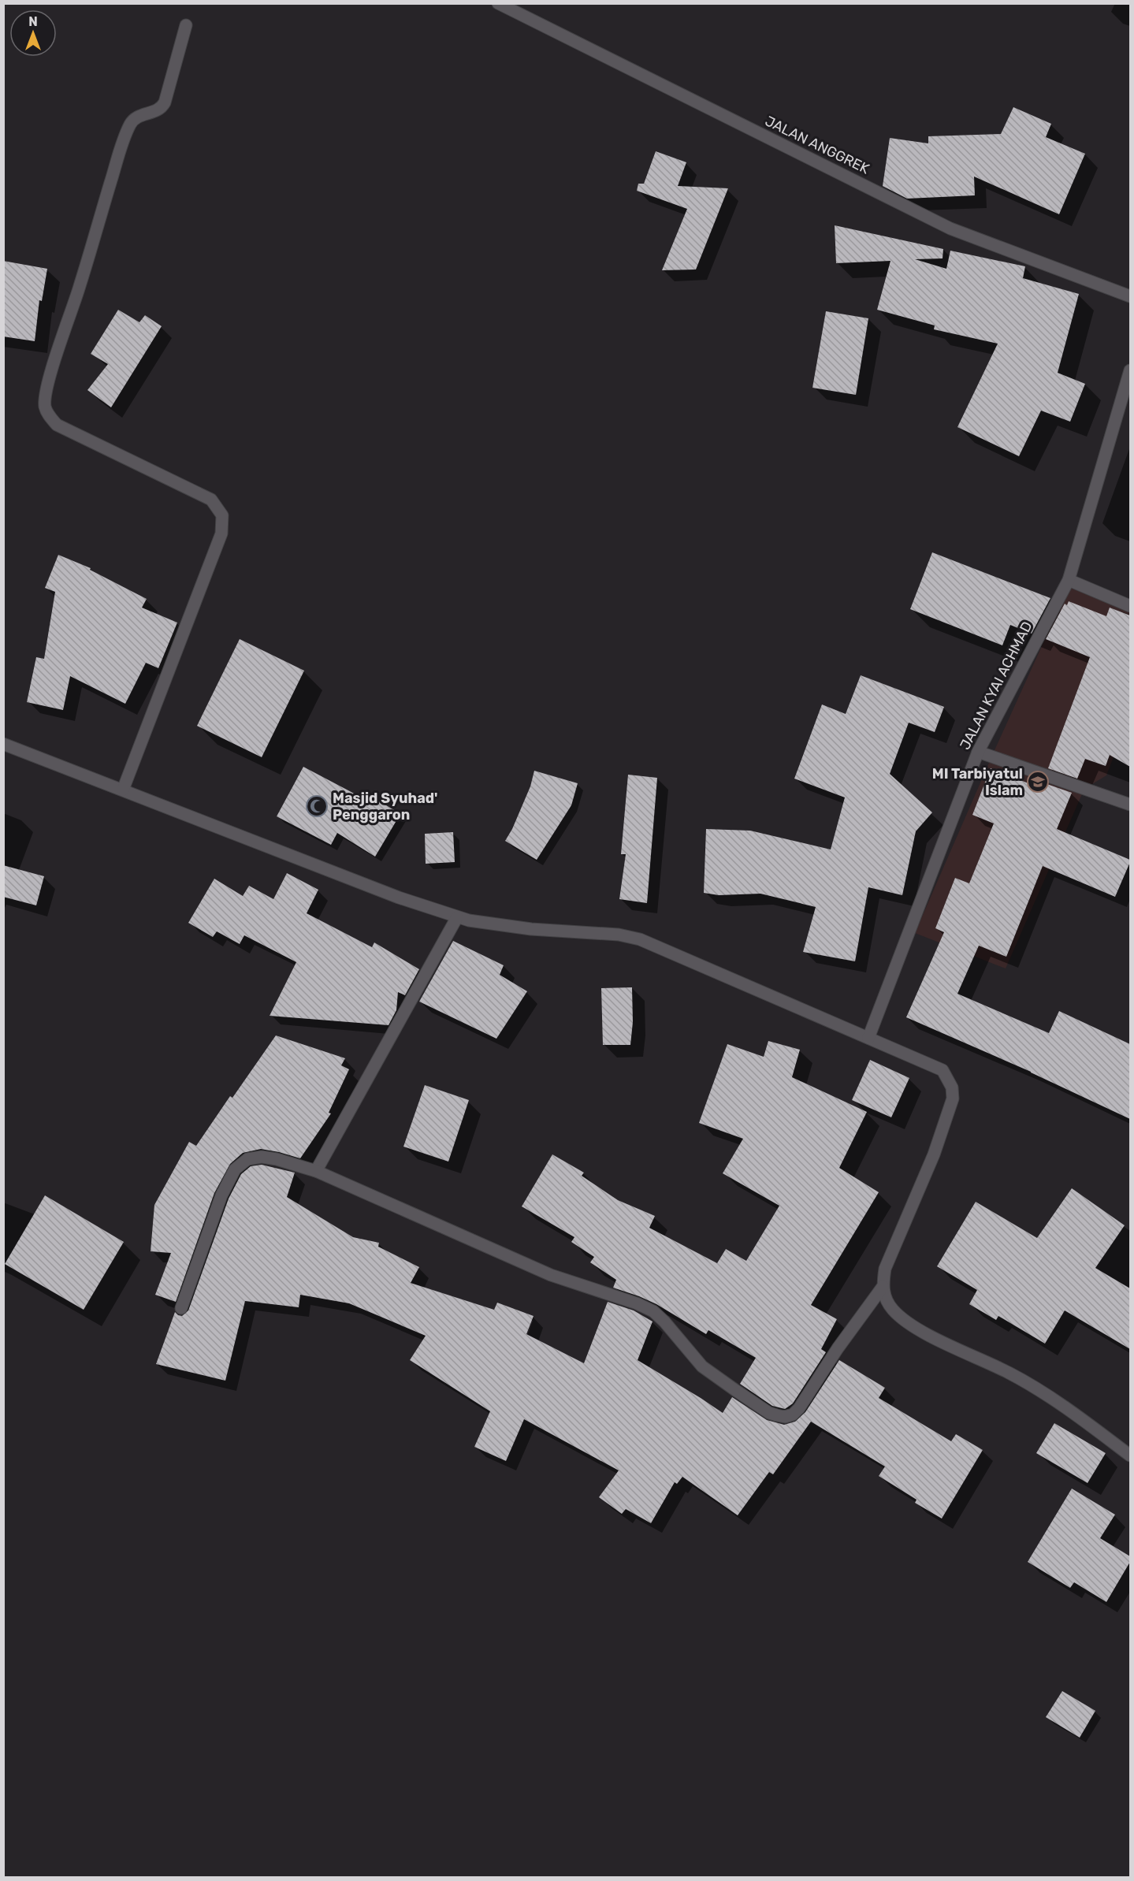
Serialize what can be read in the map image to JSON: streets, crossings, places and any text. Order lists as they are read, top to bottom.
{
  "streets": {
    "street": ["JALAN ANGGREK", "JALAN KYAI ACHMAD"]
  },
  "places": {
    "school or university": ["MI Tarbiyatul Islam"],
    "mosque": ["Masjid Syuhad' Penggaron"]
  },
  "north": "top"
}
